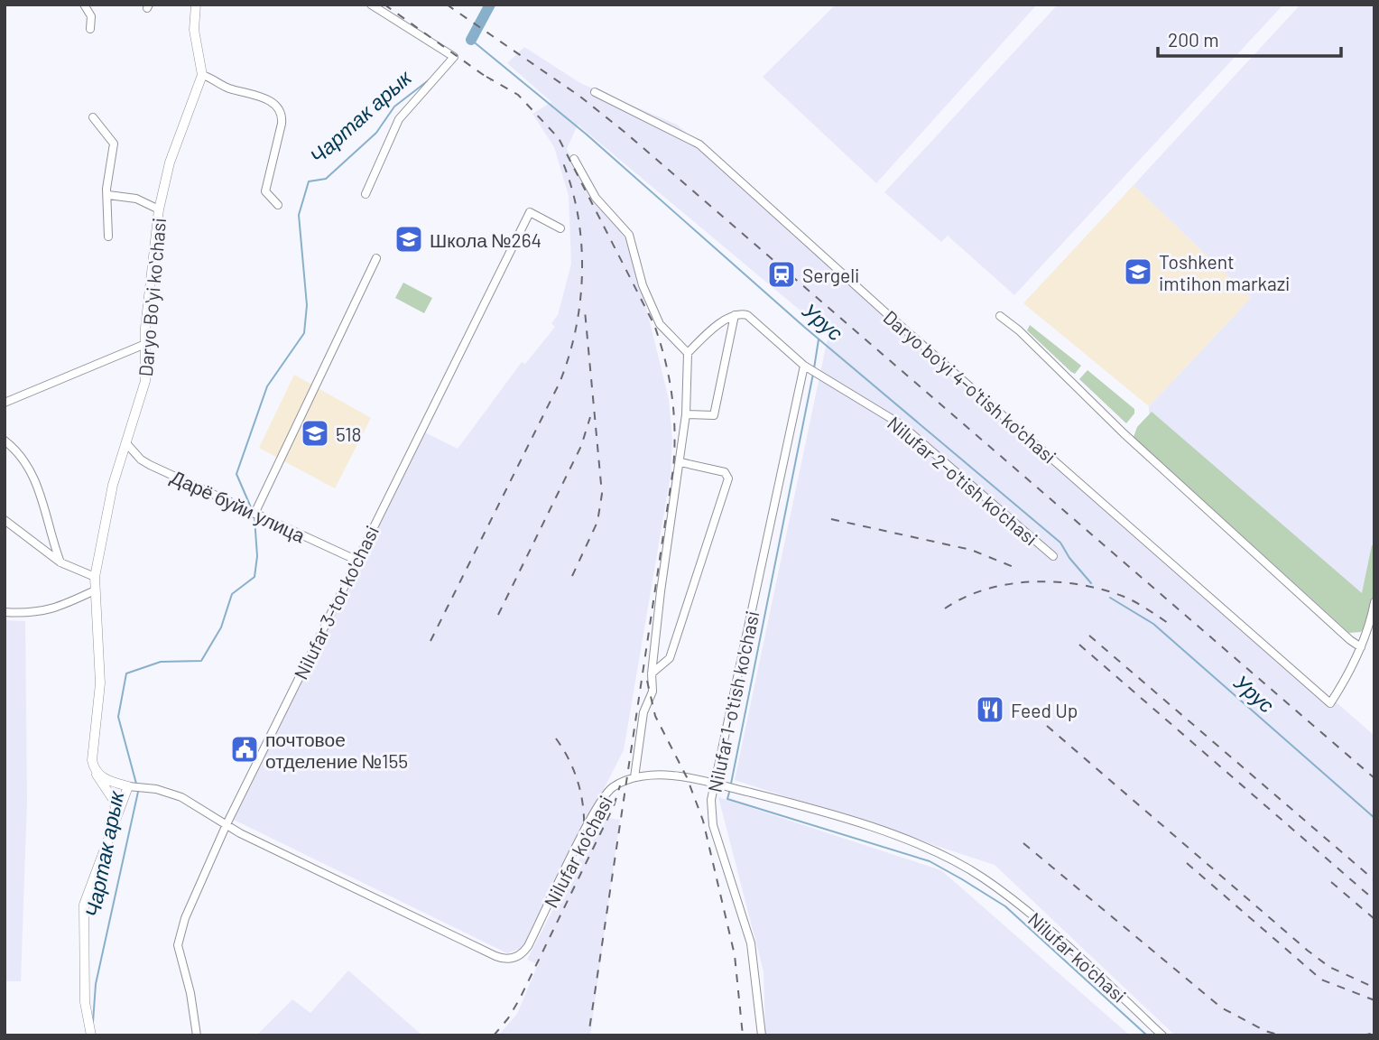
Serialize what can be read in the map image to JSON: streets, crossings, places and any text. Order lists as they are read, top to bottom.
{
  "streets": {
    "street": [
      "Daryo Boʻyi koʻchasi",
      "Daryo bo'yi 4-o'tish ko'chasi",
      "Nilufar 2-o'tish ko'chasi",
      "Дарё буйи улица",
      "Nilufar 3-tor ko'chasi",
      "Nilufar 1-o'tish ko'chasi",
      "Nilufar ko'chasi"
    ]
  },
  "crossings": [
    ["Daryo Boʻyi koʻchasi", "Дарё буйи улица"],
    ["Daryo Boʻyi koʻchasi", "Nilufar ko'chasi"],
    ["Nilufar 2-o'tish ko'chasi", "Nilufar 1-o'tish ko'chasi"],
    ["Дарё буйи улица", "Nilufar 3-tor ko'chasi"],
    ["Nilufar 3-tor ko'chasi", "Nilufar ko'chasi"],
    ["Nilufar 1-o'tish ko'chasi", "Nilufar ko'chasi"]
  ],
  "water": ["Чартак арык", "Урус"],
  "places": {
    "school or university": ["Школа №264", "Toshkent imtihon markazi", "518"],
    "station": ["Sergeli"],
    "restaurant": ["Feed Up"],
    "public building": ["почтовое отделение №155"]
  },
  "scale_bar": "200 m"
}
